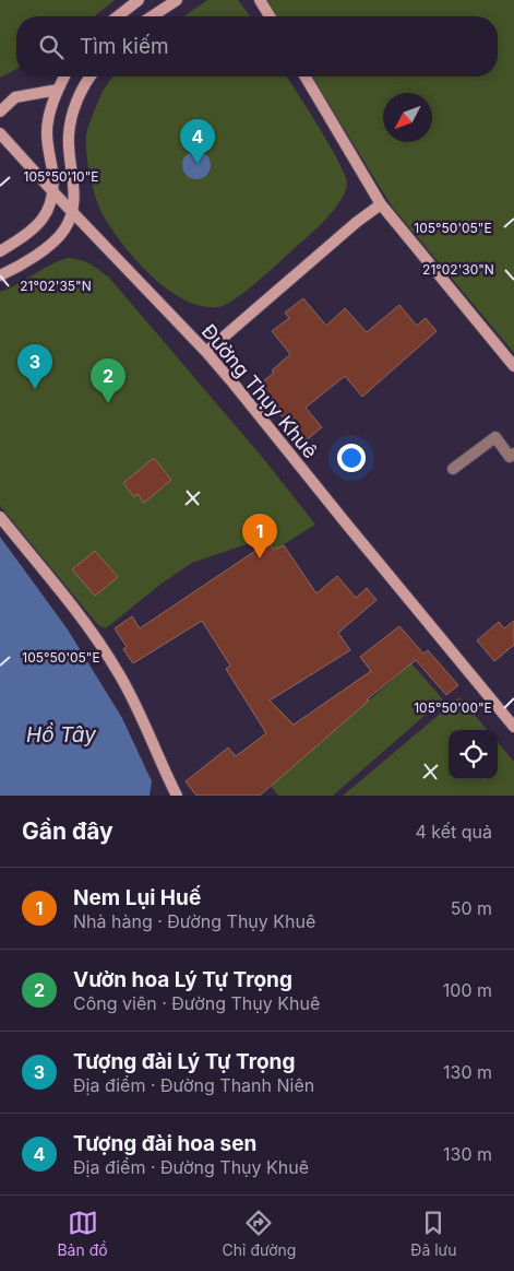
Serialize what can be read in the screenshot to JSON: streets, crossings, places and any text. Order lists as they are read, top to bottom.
{
  "streets": {
    "main road": ["Đường Thụy Khuê"]
  },
  "water": ["Hồ Tây"],
  "north": "bottom left",
  "page": {
    "search": "Tìm kiếm",
    "pins": [
      "4",
      "3",
      "2",
      "1"
    ],
    "heading": ["Gần đây", "4 kết quả"],
    "list": [
      {
        "mark": "1",
        "name": "Nem Lụi Huế",
        "note": "Nhà hàng · Đường Thụy Khuê",
        "value": "50 m"
      },
      {
        "mark": "2",
        "name": "Vườn hoa Lý Tự Trọng",
        "note": "Công viên · Đường Thụy Khuê",
        "value": "100 m"
      },
      {
        "mark": "3",
        "name": "Tượng đài Lý Tự Trọng",
        "note": "Địa điểm · Đường Thanh Niên",
        "value": "130 m"
      },
      {
        "mark": "4",
        "name": "Tượng đài hoa sen",
        "note": "Địa điểm · Đường Thụy Khuê",
        "value": "130 m"
      }
    ],
    "nav": ["Bản đồ", "Chỉ đường", "Đã lưu"]
  },
  "coordinates": [
    "105°50'10\"E",
    "105°50'05\"E",
    "21°02'30\"N",
    "21°02'35\"N",
    "105°50'00\"E"
  ]
}
